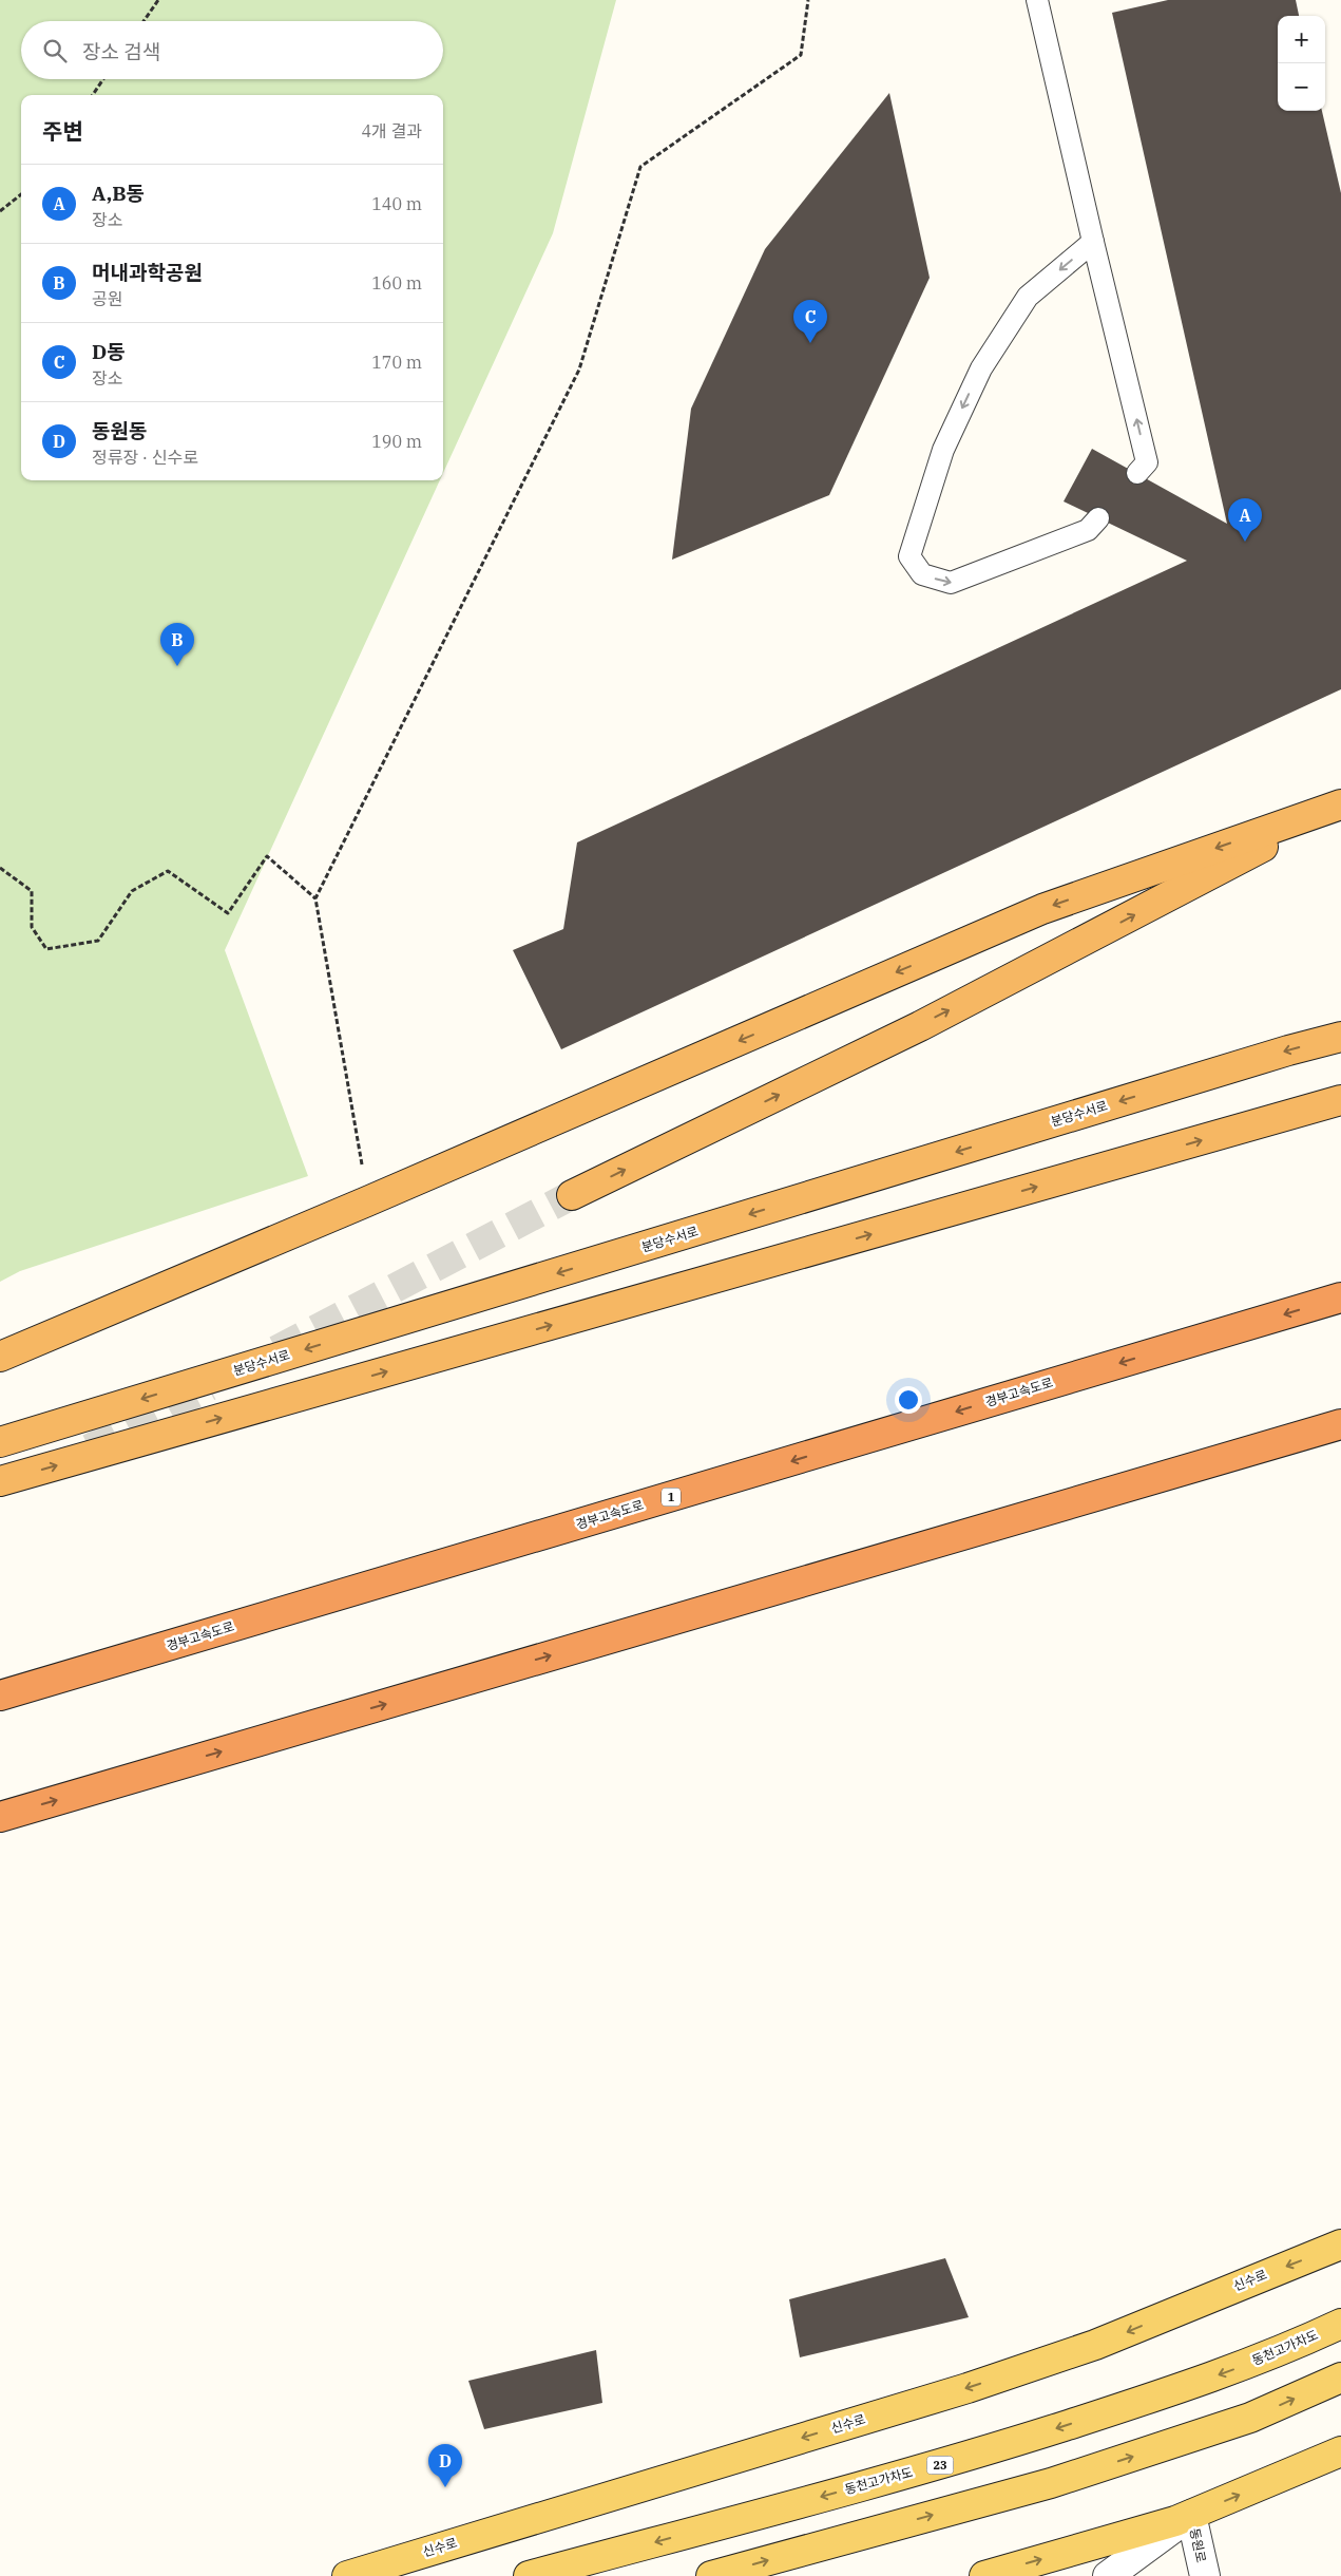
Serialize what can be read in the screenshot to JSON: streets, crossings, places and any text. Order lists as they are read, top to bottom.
{
  "streets": {
    "highway": ["분당수서로", "경부고속도로", "1"],
    "main road": ["신수로", "동천고가차도", "23"],
    "street": ["동원로"]
  },
  "page": {
    "map_buttons": ["+", "−"],
    "search": "장소 검색",
    "heading": ["주변", "4개 결과"],
    "list": [
      {
        "mark": "A",
        "name": "A,B동",
        "note": "장소",
        "value": "140 m"
      },
      {
        "mark": "B",
        "name": "머내과학공원",
        "note": "공원",
        "value": "160 m"
      },
      {
        "mark": "C",
        "name": "D동",
        "note": "장소",
        "value": "170 m"
      },
      {
        "mark": "D",
        "name": "동원동",
        "note": "정류장 · 신수로",
        "value": "190 m"
      }
    ],
    "pins": [
      "C",
      "A",
      "B",
      "D"
    ]
  }
}
